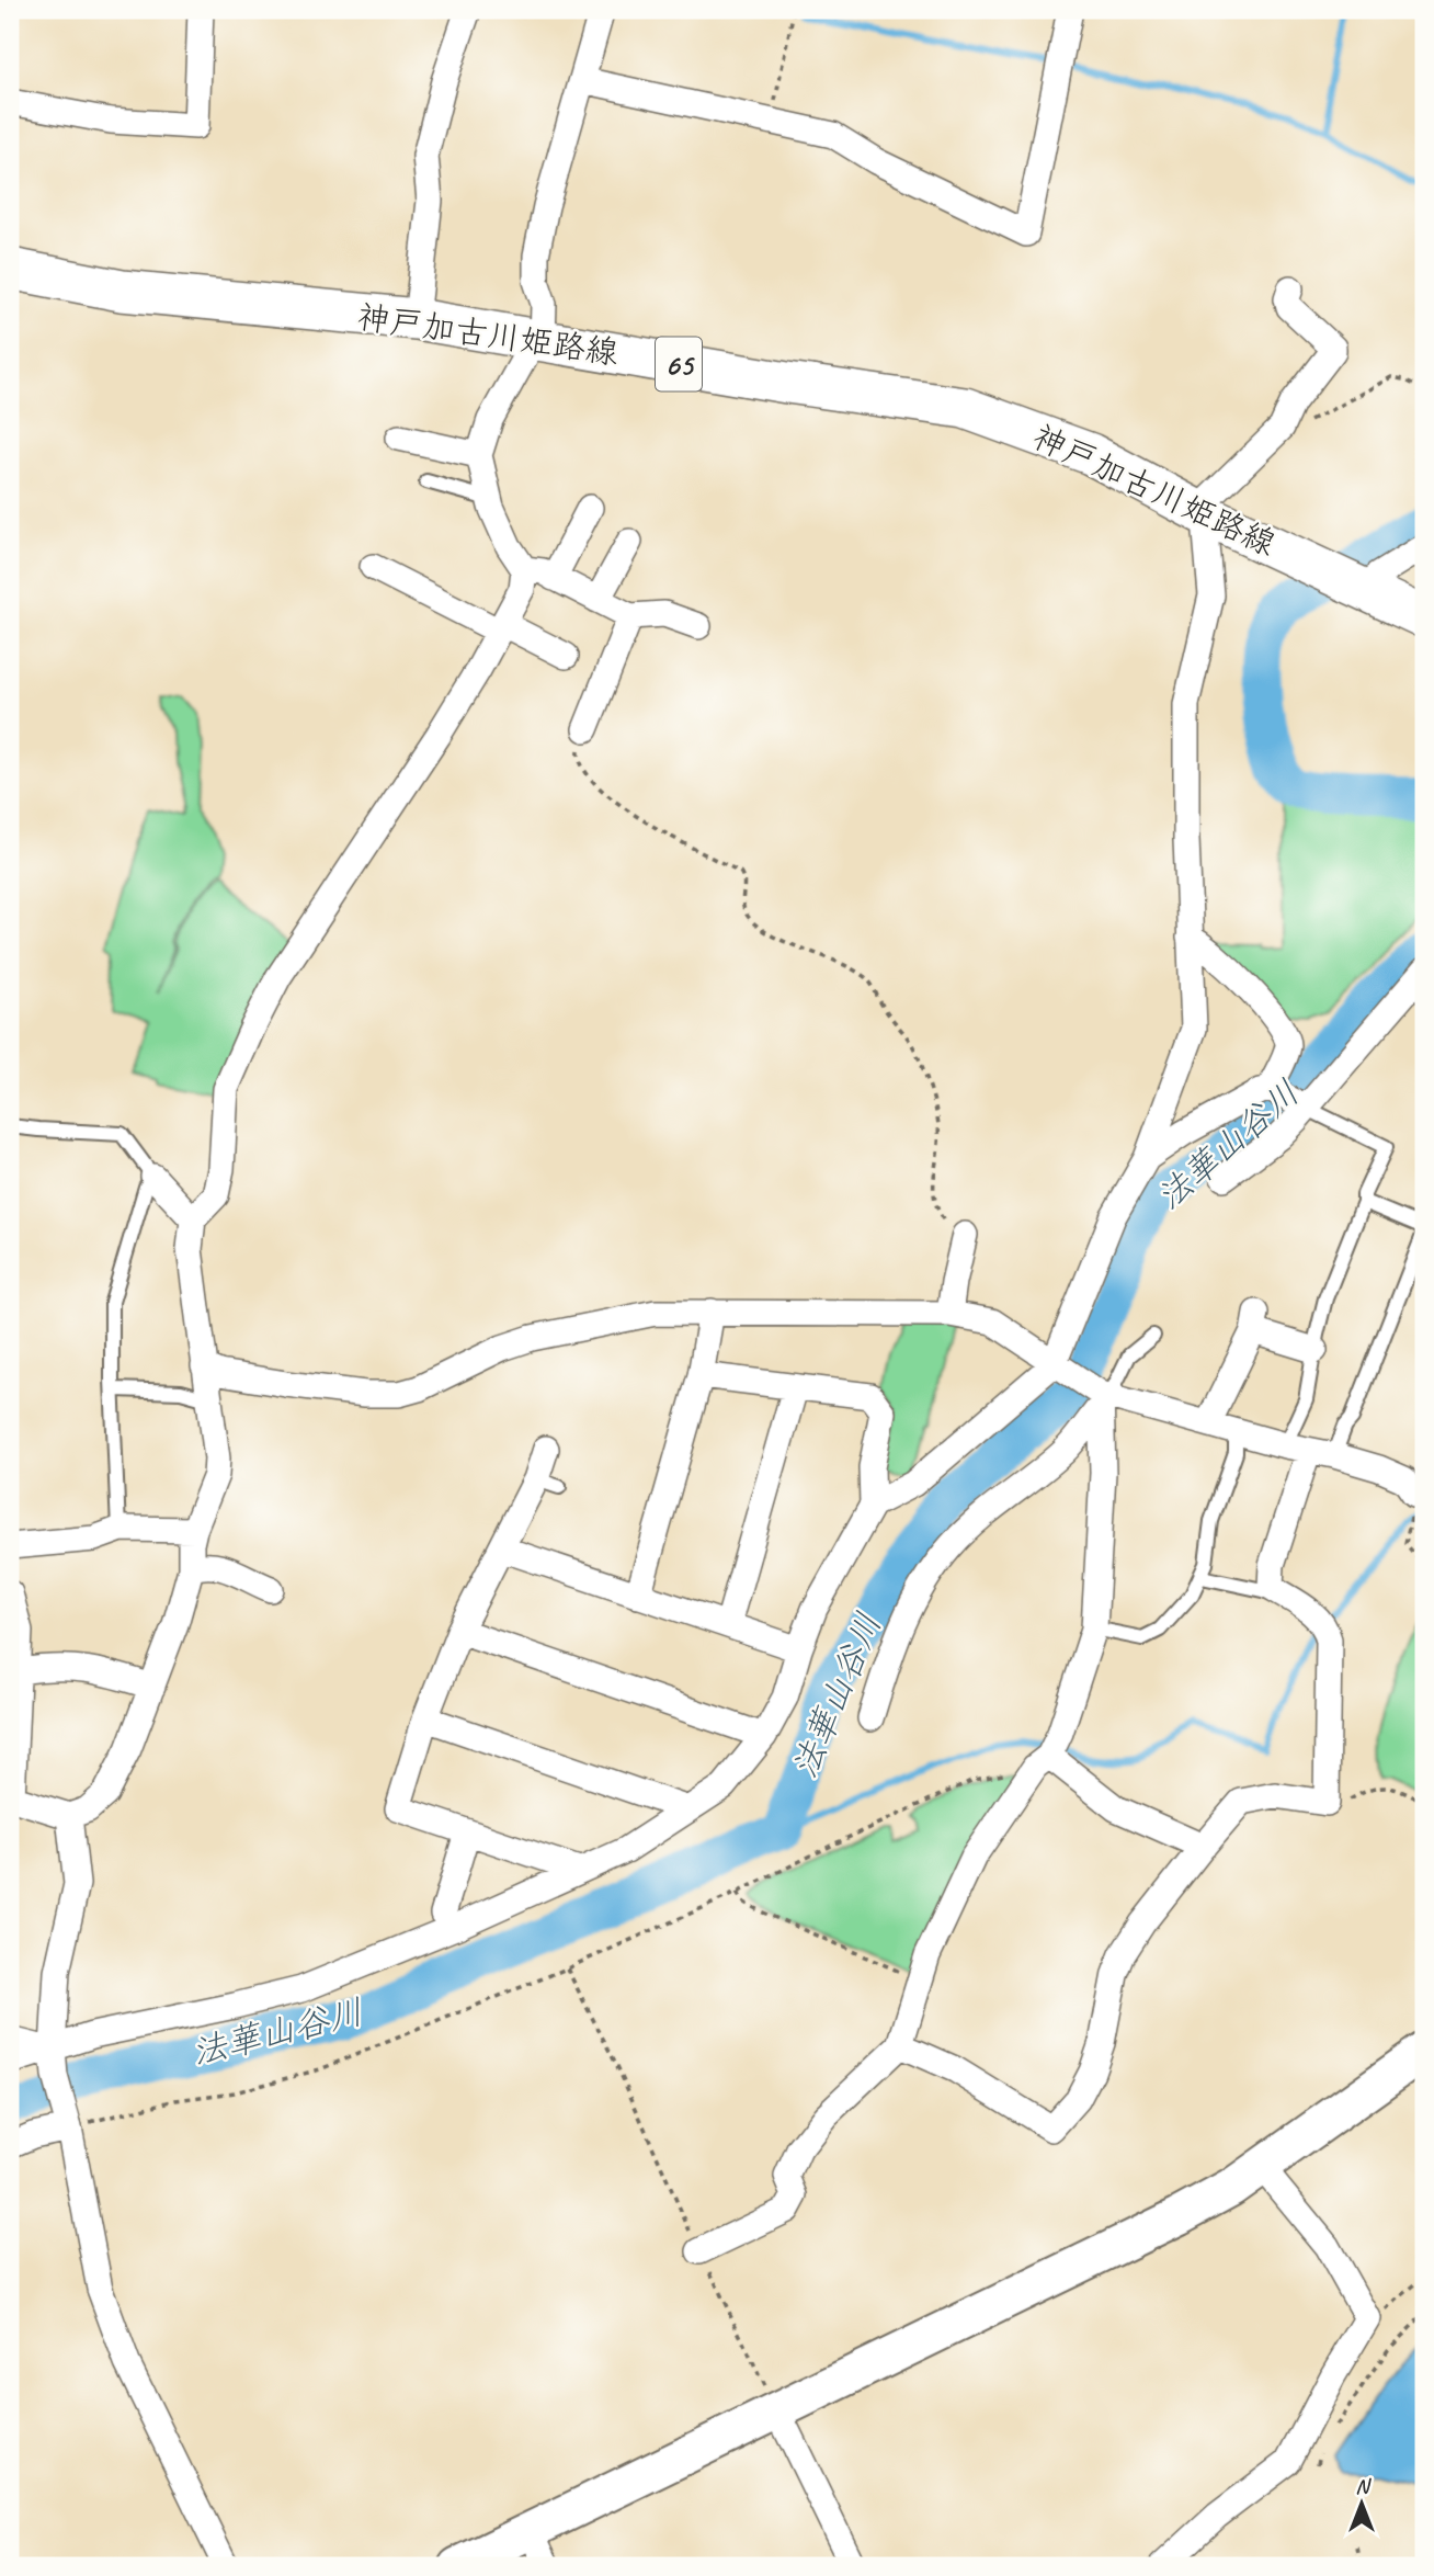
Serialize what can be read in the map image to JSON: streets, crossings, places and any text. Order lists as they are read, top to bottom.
{
  "streets": {
    "main road": ["神戸加古川姫路線", "65"]
  },
  "water": ["法華山谷川"],
  "north": "top"
}
